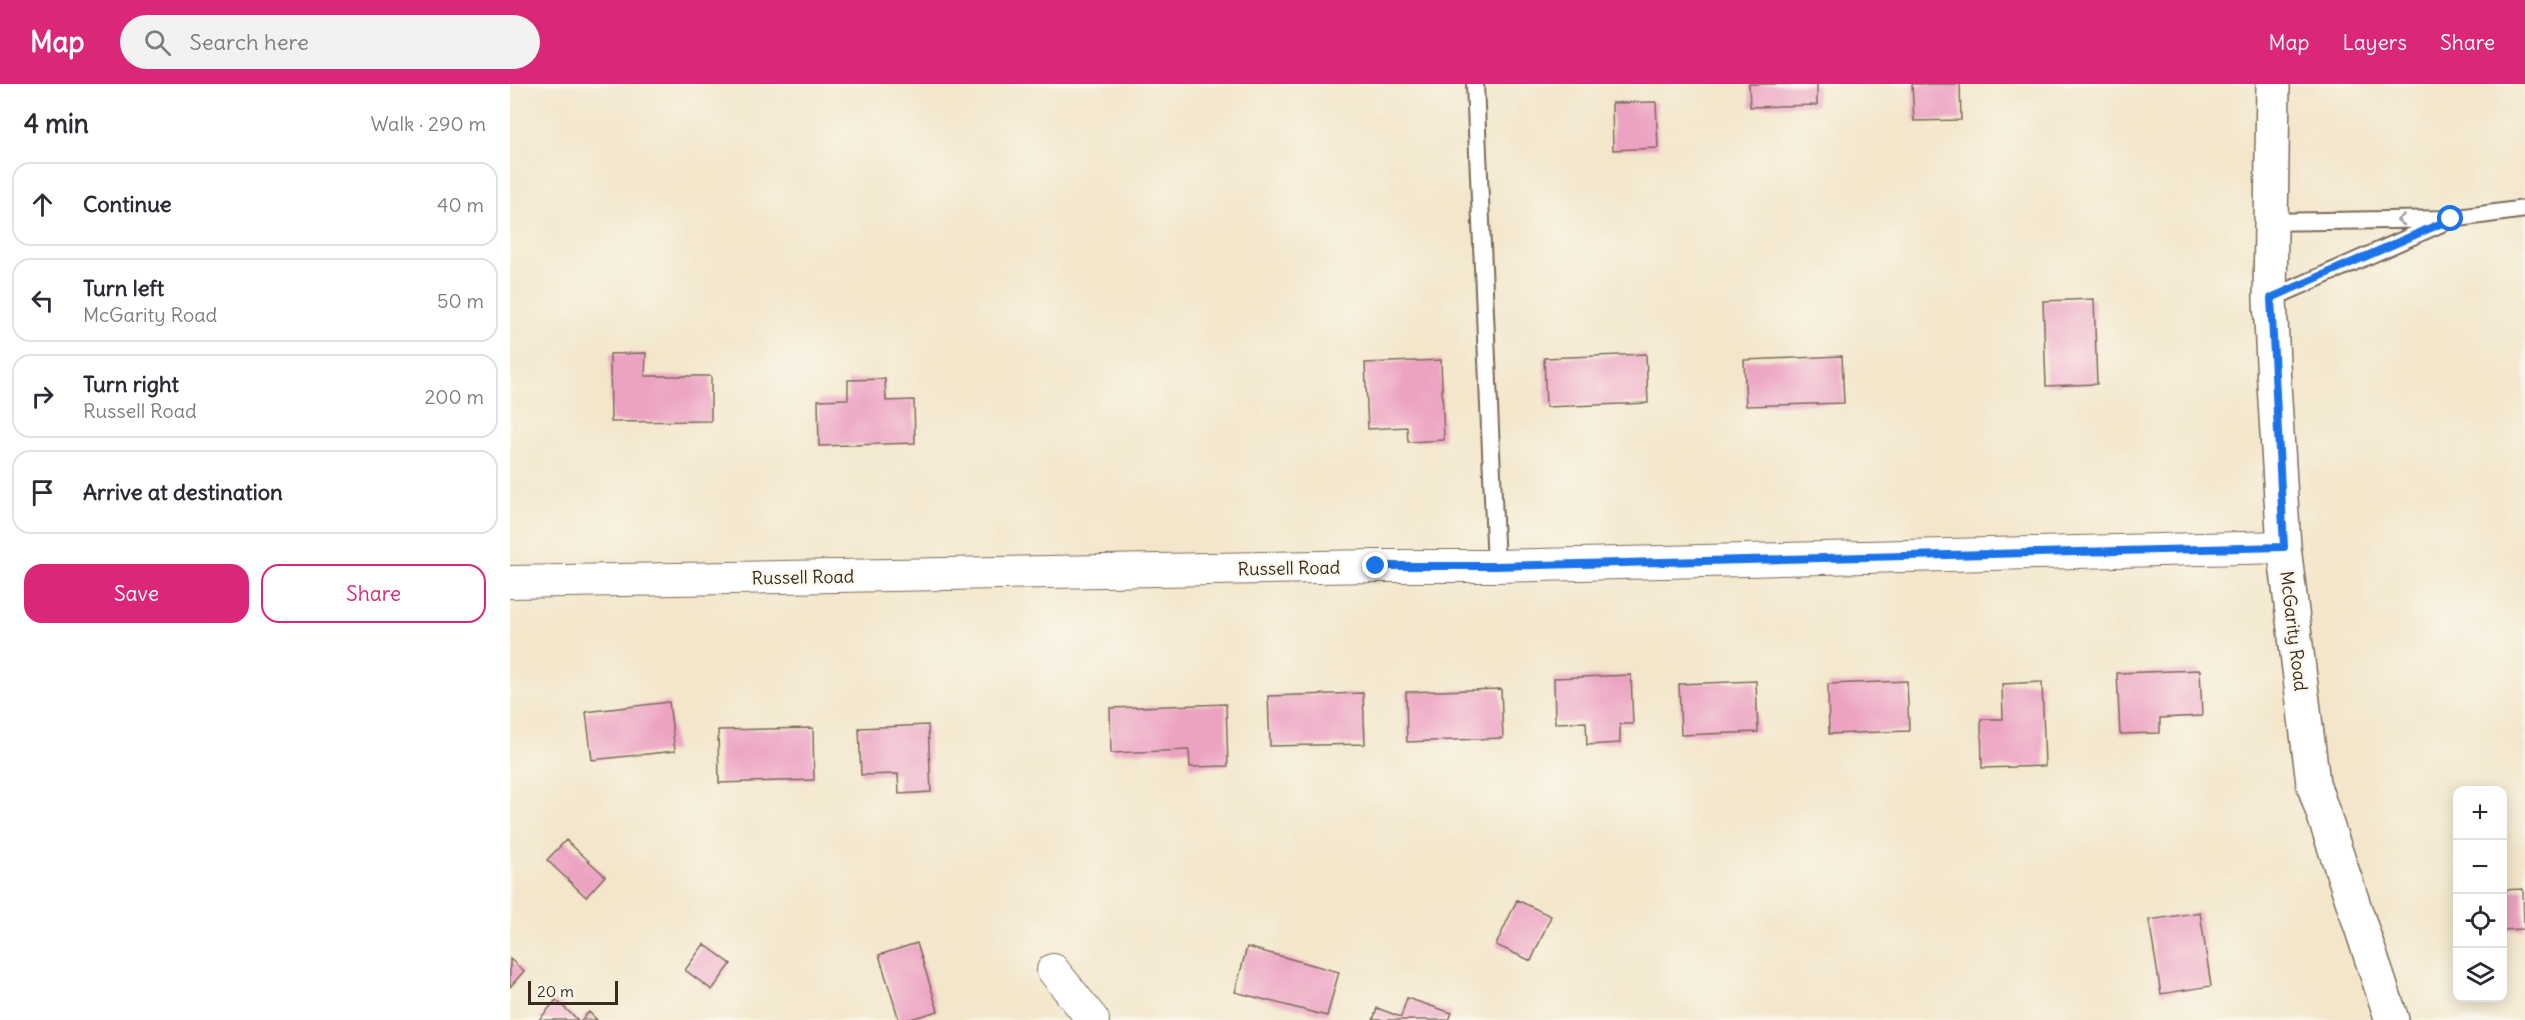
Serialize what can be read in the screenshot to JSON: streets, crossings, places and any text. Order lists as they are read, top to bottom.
{
  "streets": {
    "street": ["Russell Road", "McGarity Road"]
  },
  "crossings": [
    ["Russell Road", "McGarity Road"]
  ],
  "scale_bar": "20 m",
  "page": {
    "header": "Map",
    "search": "Search here",
    "nav": ["Map", "Layers", "Share"],
    "heading": ["4 min", "Walk · 290 m"],
    "list": [
      ["Continue", "40 m"],
      ["Turn left", "McGarity Road", "50 m"],
      ["Turn right", "Russell Road", "200 m"],
      "Arrive at destination"
    ],
    "buttons": ["Save", "Share"],
    "map_buttons": ["+", "−"],
    "scale": "20 m"
  }
}
